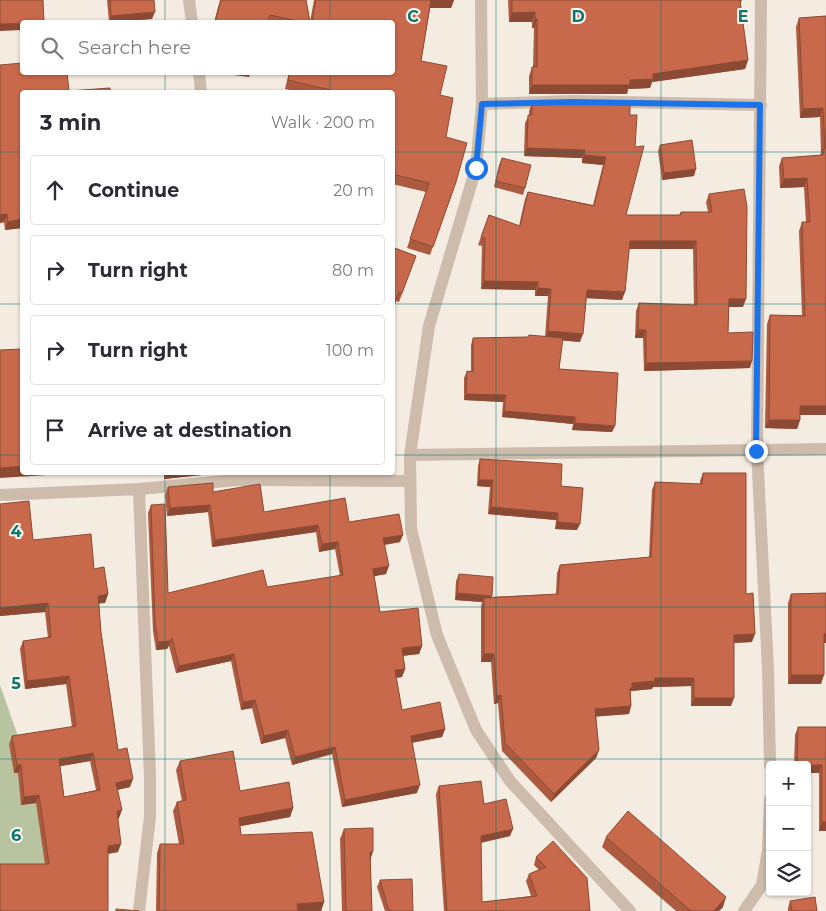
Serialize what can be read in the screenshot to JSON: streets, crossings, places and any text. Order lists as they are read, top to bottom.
{
  "page": {
    "search": "Search here",
    "heading": ["3 min", "Walk · 200 m"],
    "list": [
      ["Continue", "20 m"],
      ["Turn right", "80 m"],
      ["Turn right", "100 m"],
      "Arrive at destination"
    ],
    "map_buttons": ["+", "−"]
  },
  "grid": {
    "columns": ["C", "D", "E"],
    "rows": ["4", "5", "6"]
  }
}
